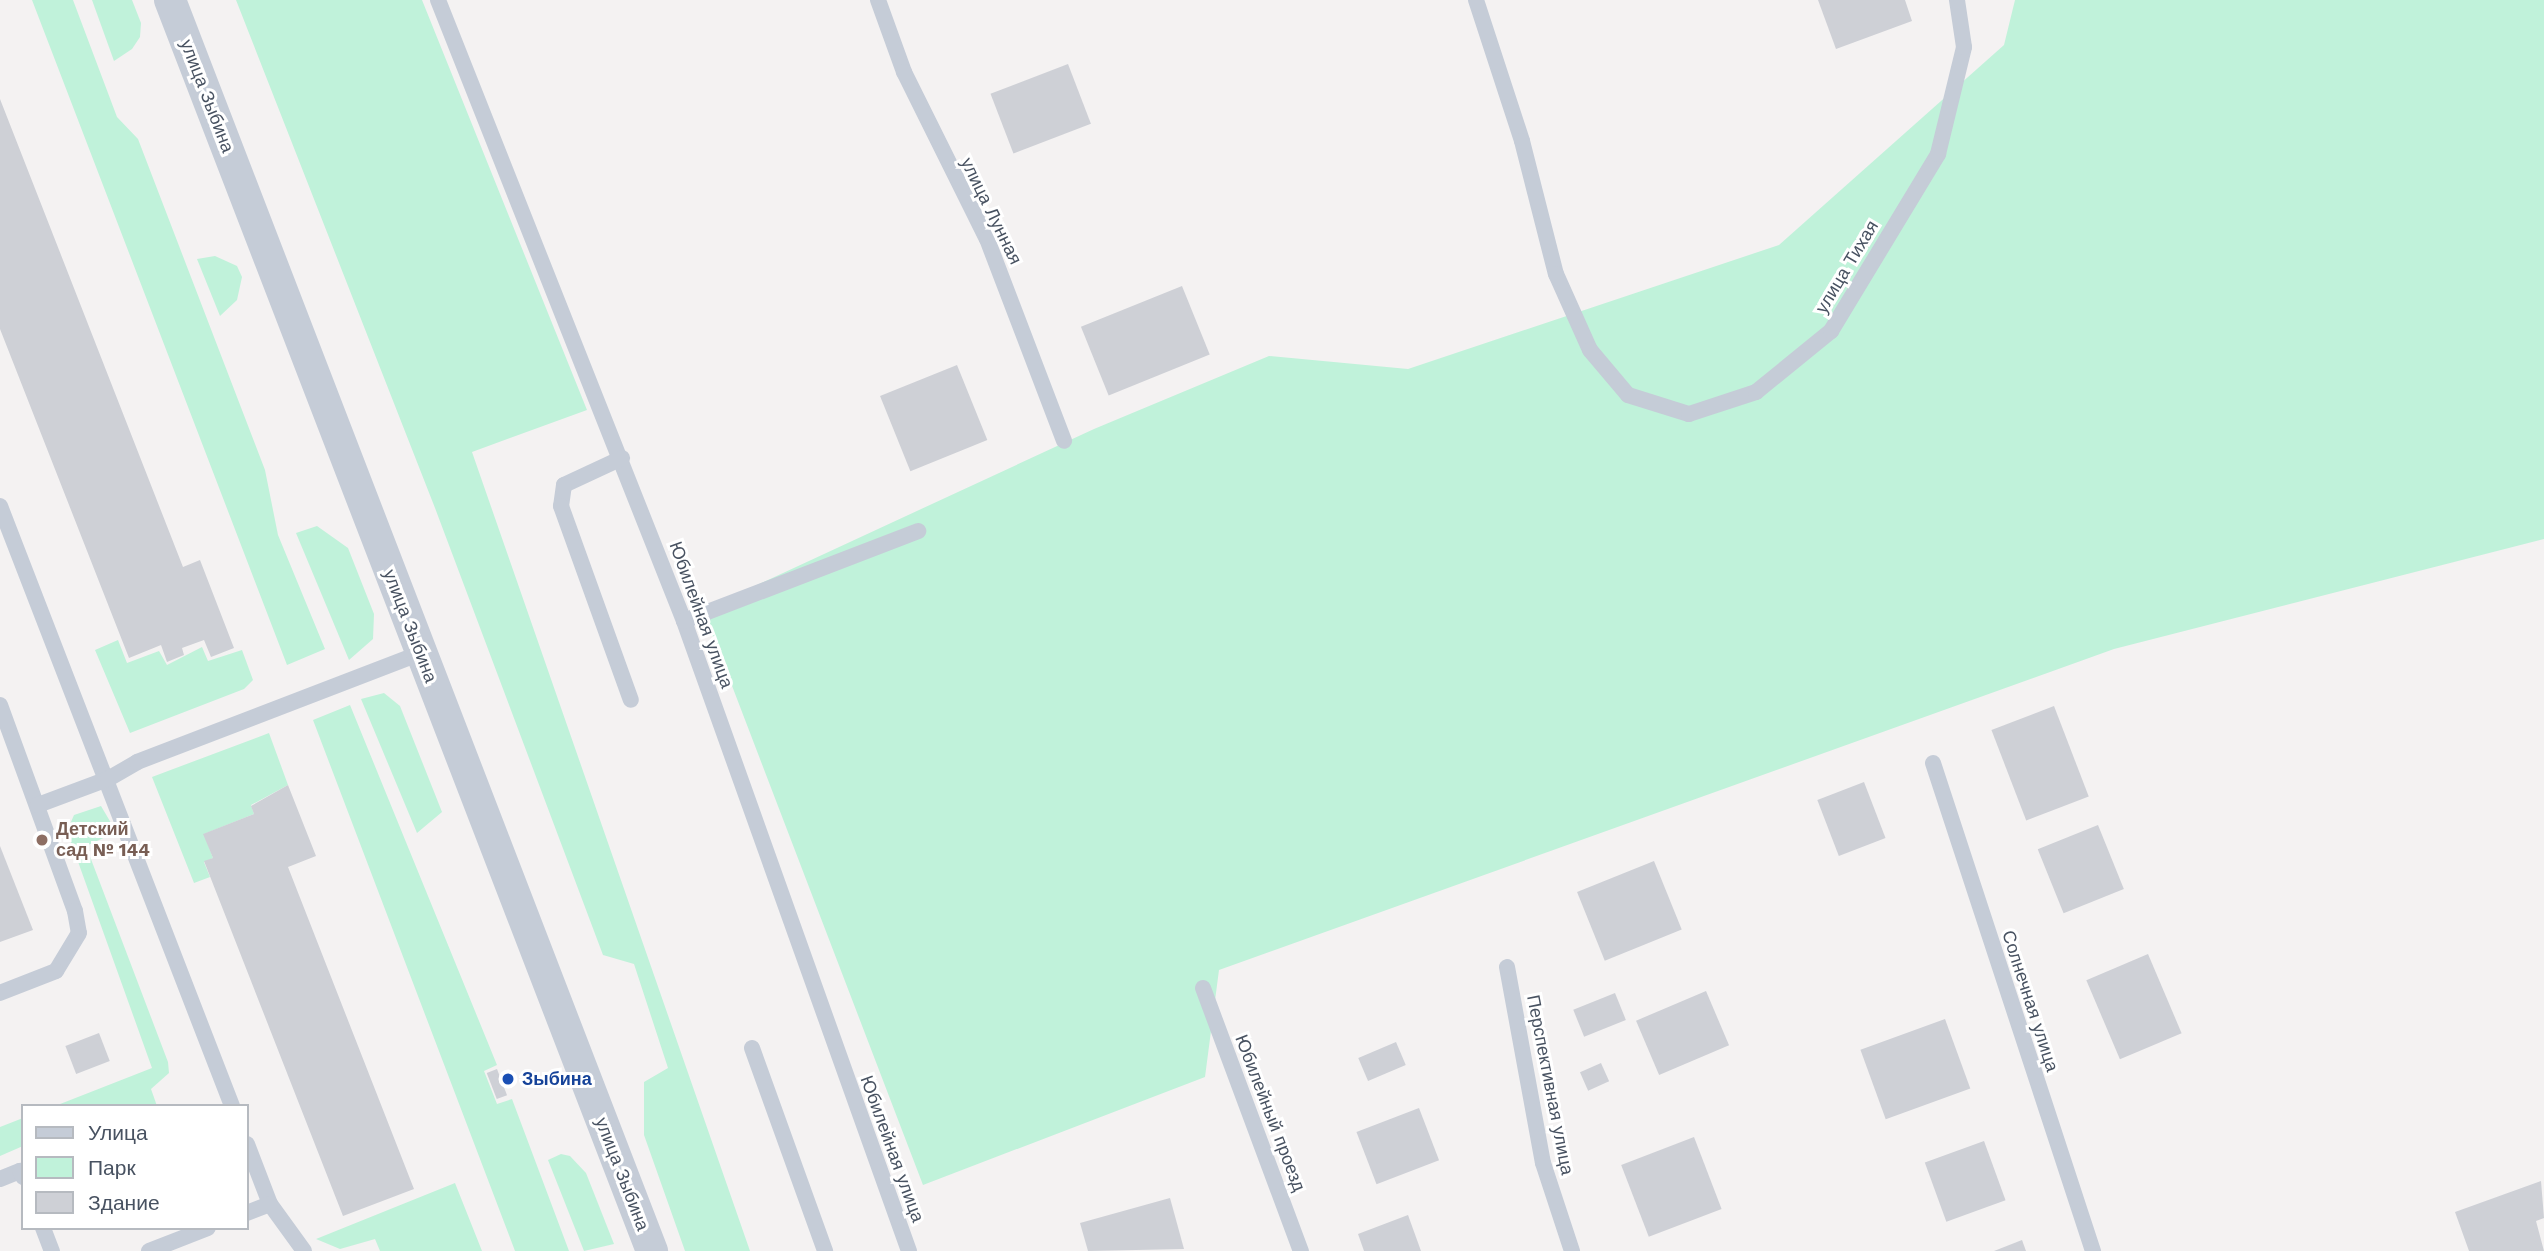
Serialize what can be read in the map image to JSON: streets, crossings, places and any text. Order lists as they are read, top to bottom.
{
  "streets": {
    "street": ["улица Зыбина"],
    "lane": [
      "улица Лунная",
      "улица Тихая",
      "Юбилейная улица",
      "Солнечная улица",
      "Перспективная улица",
      "Юбилейный проезд"
    ]
  },
  "places": ["Детский сад № 144", "Зыбина"],
  "legend": ["Улица", "Парк", "Здание"]
}
